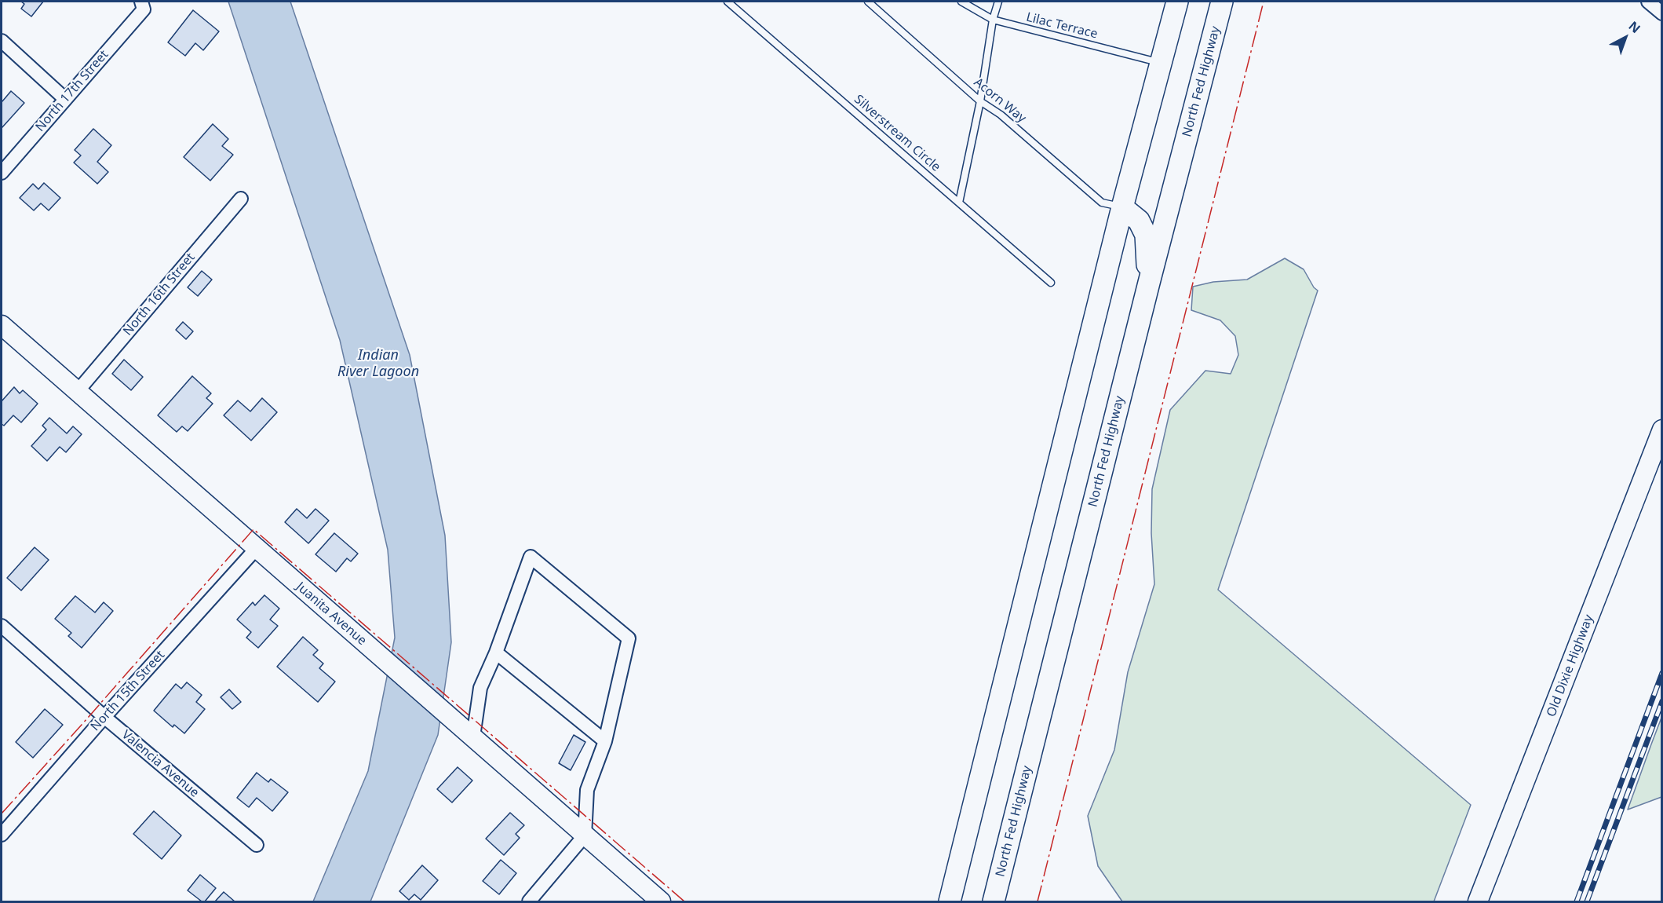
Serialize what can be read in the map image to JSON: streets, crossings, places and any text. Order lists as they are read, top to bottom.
{
  "streets": {
    "main road": ["North Fed Highway"],
    "street": [
      "North 17th Street",
      "North 16th Street",
      "Juanita Avenue",
      "Old Dixie Highway",
      "North 15th Street",
      "Valencia Avenue"
    ],
    "lane": ["Lilac Terrace", "Acorn Way", "Silverstream Circle"]
  },
  "crossings": [
    ["North 16th Street", "Juanita Avenue"],
    ["Juanita Avenue", "North 15th Street"],
    ["North 15th Street", "Valencia Avenue"]
  ],
  "water": ["Indian River Lagoon"],
  "north": "top right"
}
